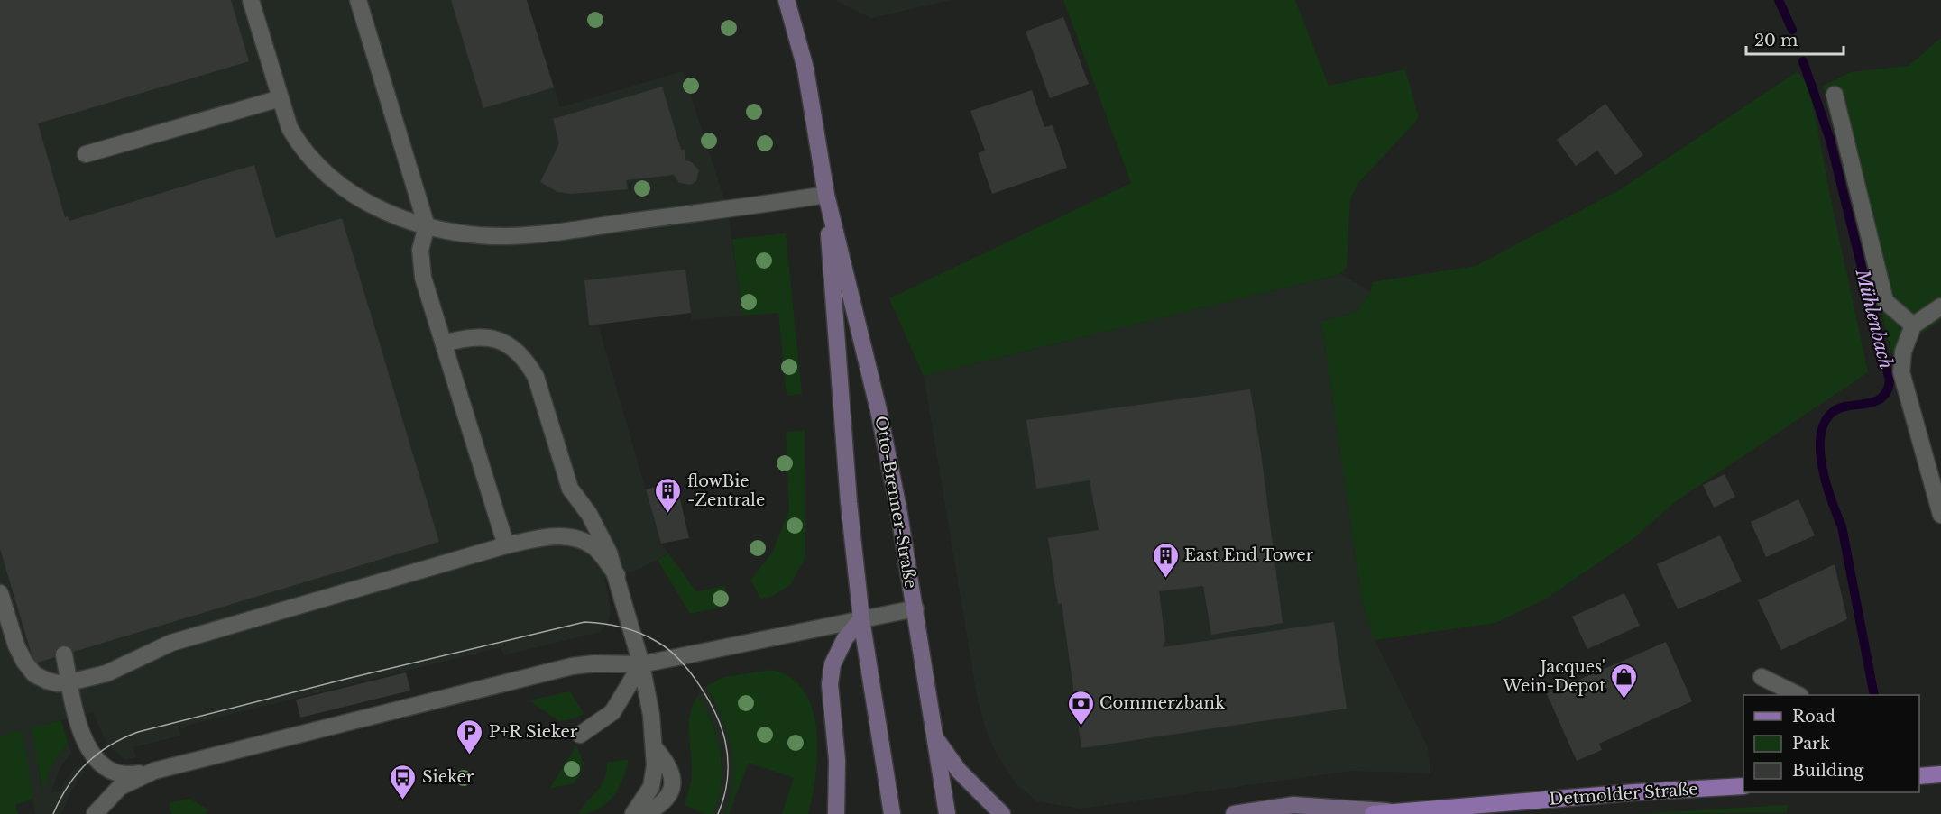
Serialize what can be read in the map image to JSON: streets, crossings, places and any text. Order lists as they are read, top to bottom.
{
  "streets": {
    "main road": ["Detmolder Straße"],
    "street": ["Otto-Brenner-Straße"]
  },
  "water": ["Mühlenbach"],
  "places": {
    "building": ["flowBie -Zentrale", "East End Tower"],
    "shop": ["Jacques' Wein-Depot"],
    "bank": ["Commerzbank"],
    "parking": ["P+R Sieker"],
    "bus stop": ["Sieker"]
  },
  "legend": ["Road", "Park", "Building"],
  "scale_bar": "20 m"
}
